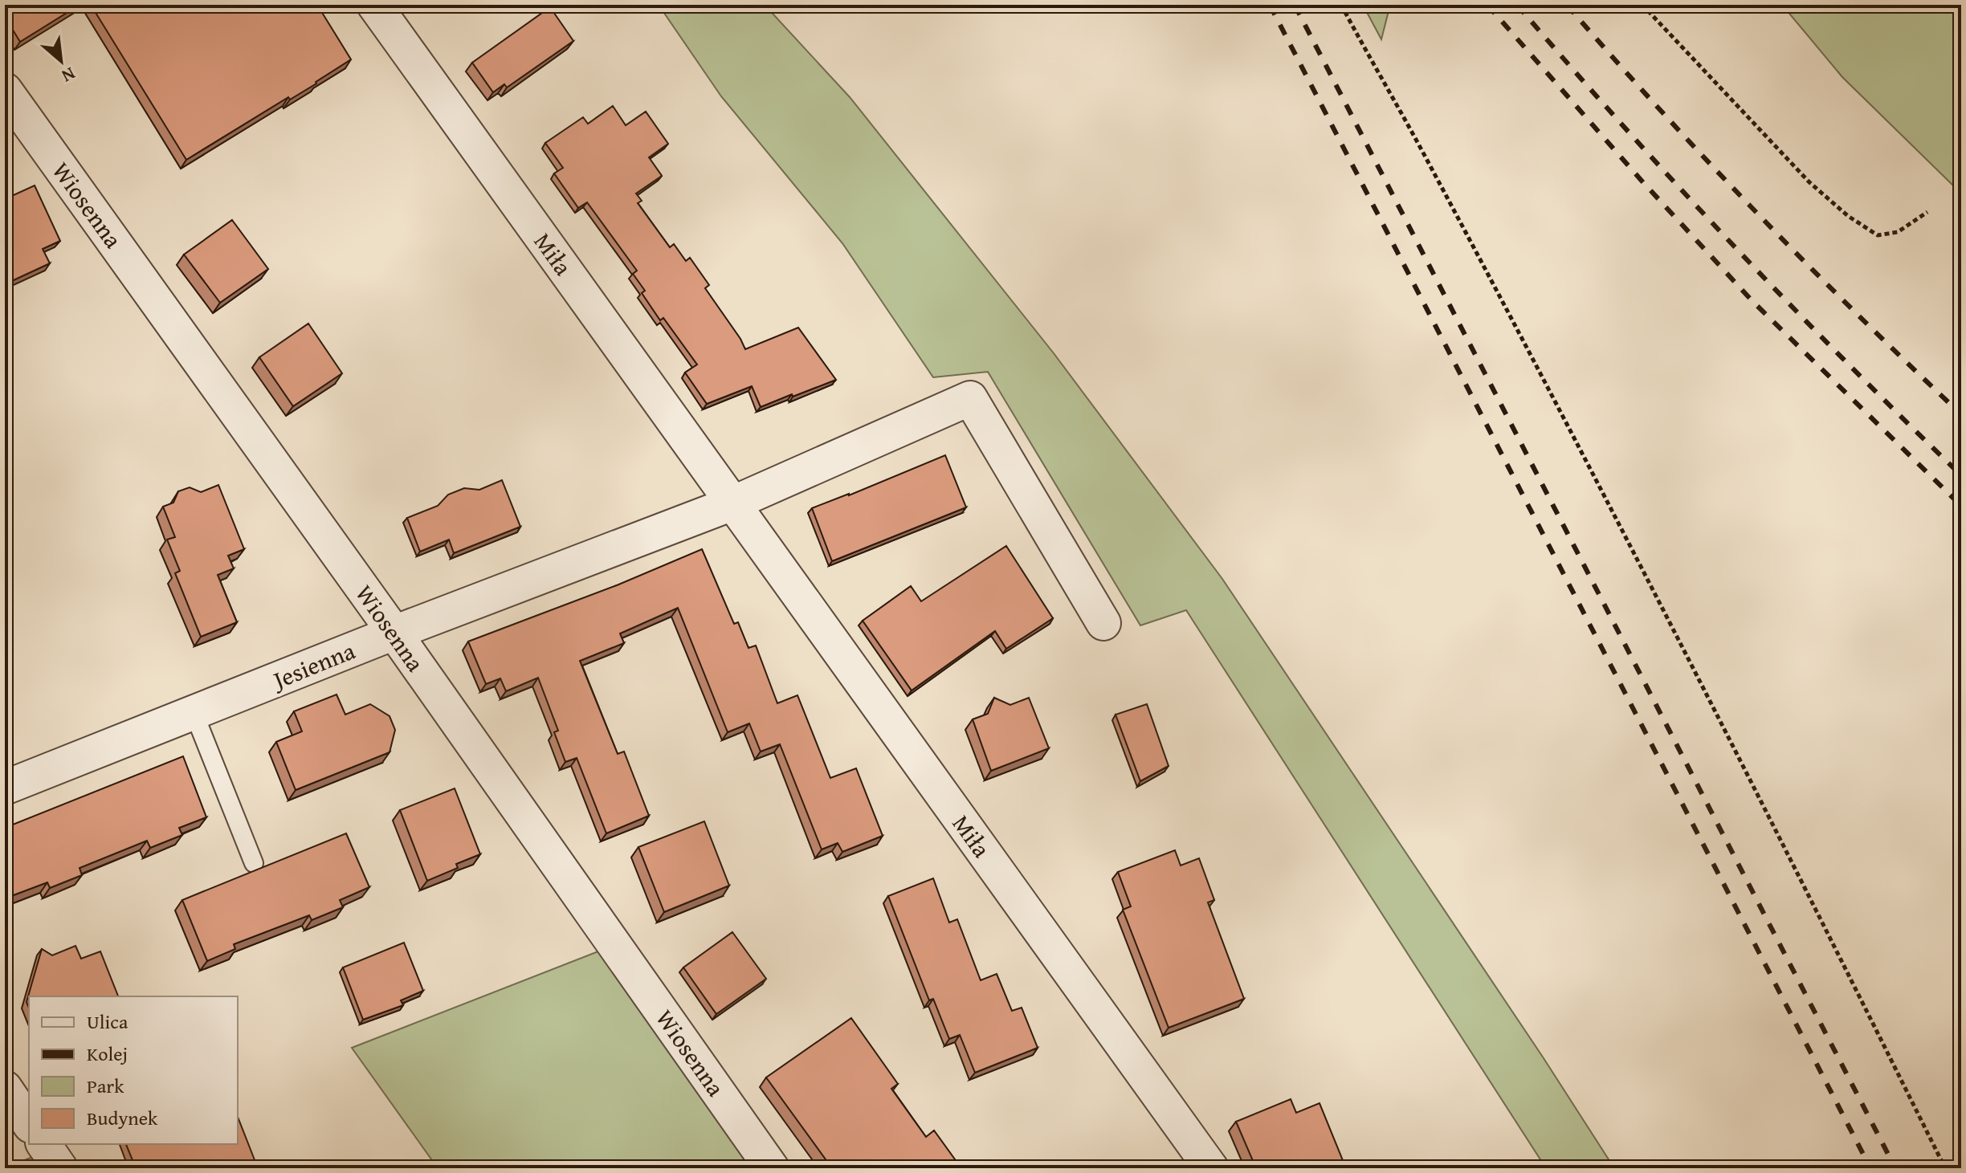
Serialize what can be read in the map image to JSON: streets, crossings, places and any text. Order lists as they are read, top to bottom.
{
  "streets": {
    "street": ["Wiosenna", "Miła", "Jesienna"]
  },
  "crossings": [
    ["Wiosenna", "Jesienna"],
    ["Miła", "Jesienna"]
  ],
  "legend": [
    "Ulica",
    "Kolej",
    "Park",
    "Budynek"
  ],
  "north": "bottom right"
}
